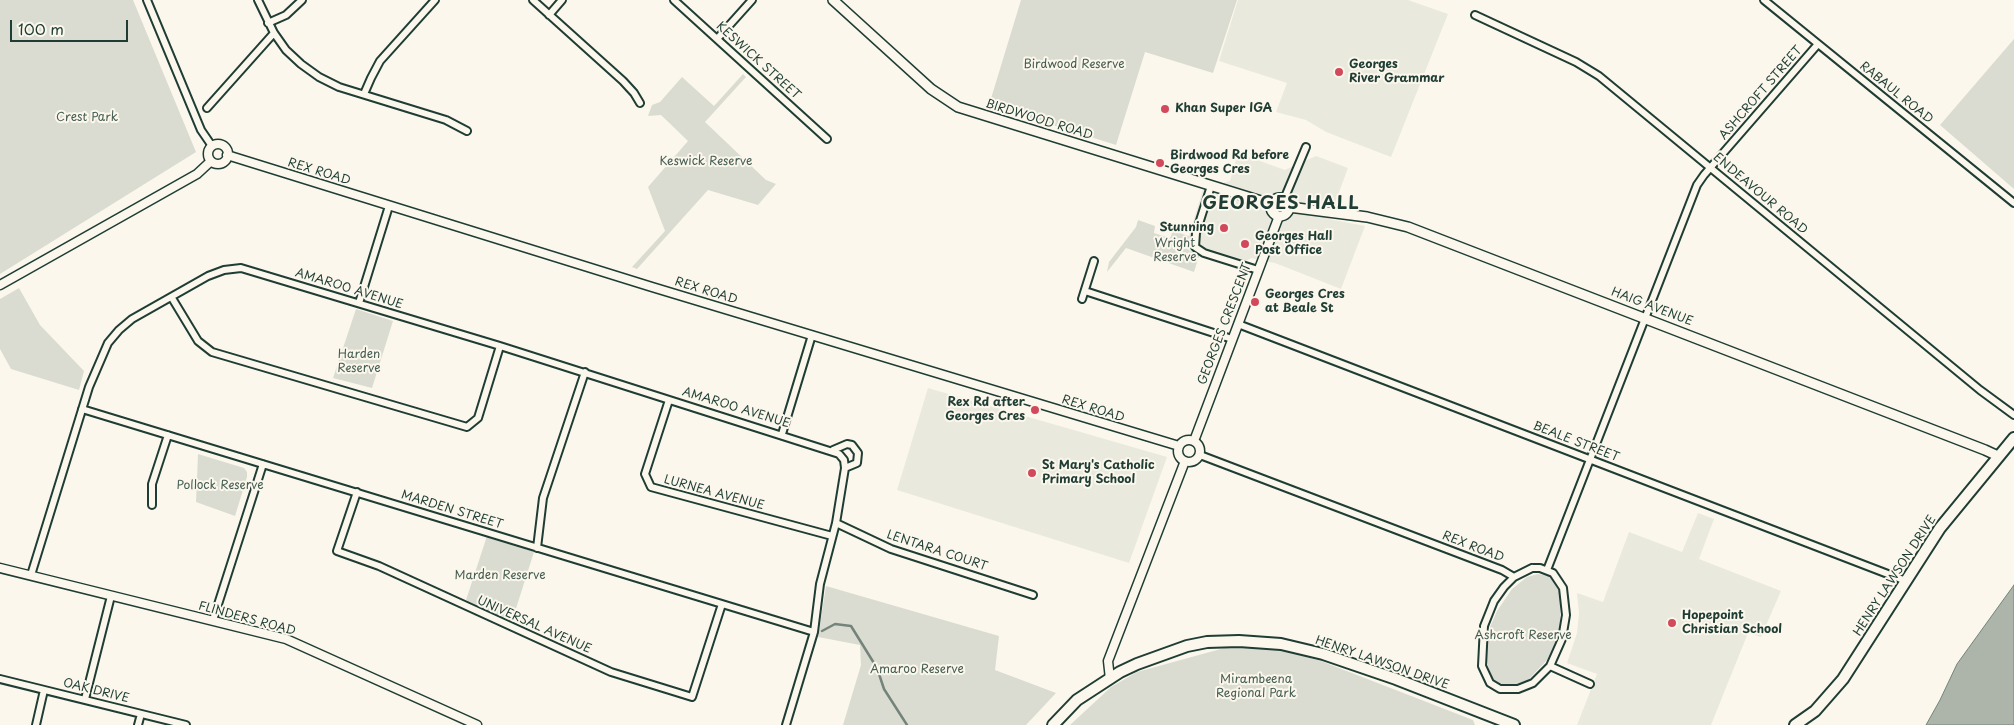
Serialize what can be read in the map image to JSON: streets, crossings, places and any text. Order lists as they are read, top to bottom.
{
  "streets": {
    "main road": ["BIRDWOOD ROAD", "HAIG AVENUE", "HENRY LAWSON DRIVE"],
    "street": [
      "KESWICK STREET",
      "ASHCROFT STREET",
      "RABAUL ROAD",
      "REX ROAD",
      "ENDEAVOUR ROAD",
      "AMAROO AVENUE",
      "GEORGES CRESCENT",
      "BEALE STREET",
      "LURNEA AVENUE",
      "MARDEN STREET",
      "LENTARA COURT",
      "FLINDERS ROAD",
      "UNIVERSAL AVENUE",
      "OAK DRIVE"
    ]
  },
  "crossings": [
    ["ASHCROFT STREET", "RABAUL ROAD"],
    ["ASHCROFT STREET", "REX ROAD"],
    ["ASHCROFT STREET", "ENDEAVOUR ROAD"],
    ["ASHCROFT STREET", "HAIG AVENUE"],
    ["ASHCROFT STREET", "BEALE STREET"],
    ["BIRDWOOD ROAD", "HAIG AVENUE"],
    ["BIRDWOOD ROAD", "GEORGES CRESCENT"],
    ["REX ROAD", "GEORGES CRESCENT"],
    ["AMAROO AVENUE", "LURNEA AVENUE"],
    ["AMAROO AVENUE", "MARDEN STREET"],
    ["AMAROO AVENUE", "LENTARA COURT"],
    ["AMAROO AVENUE", "FLINDERS ROAD"],
    ["HAIG AVENUE", "GEORGES CRESCENT"],
    ["HAIG AVENUE", "HENRY LAWSON DRIVE"],
    ["GEORGES CRESCENT", "BEALE STREET"],
    ["BEALE STREET", "HENRY LAWSON DRIVE"],
    ["MARDEN STREET", "UNIVERSAL AVENUE"]
  ],
  "districts": ["GEORGES HALL"],
  "parks": [
    "Birdwood Reserve",
    "Crest Park",
    "Keswick Reserve",
    "Wright Reserve",
    "Harden Reserve",
    "Pollock Reserve",
    "Marden Reserve",
    "Ashcroft Reserve",
    "Amaroo Reserve",
    "Mirambeena Regional Park"
  ],
  "places": [
    "Georges River Grammar",
    "Khan Super IGA",
    "Birdwood Rd before Georges Cres",
    "Stunning",
    "Georges Hall Post Office",
    "Georges Cres at Beale St",
    "Rex Rd after Georges Cres",
    "St Mary's Catholic Primary School",
    "Hopepoint Christian School"
  ],
  "scale_bar": "100 m"
}
